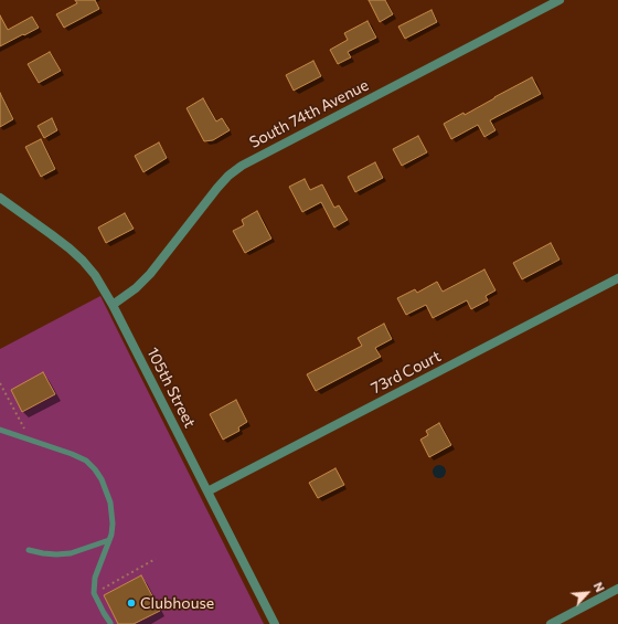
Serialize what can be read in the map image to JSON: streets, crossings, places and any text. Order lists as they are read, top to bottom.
{
  "streets": {
    "street": ["South 74th Avenue", "73rd Court", "105th Street"]
  },
  "crossings": [
    ["South 74th Avenue", "105th Street"],
    ["73rd Court", "105th Street"]
  ],
  "places": ["Clubhouse"],
  "north": "top right"
}
